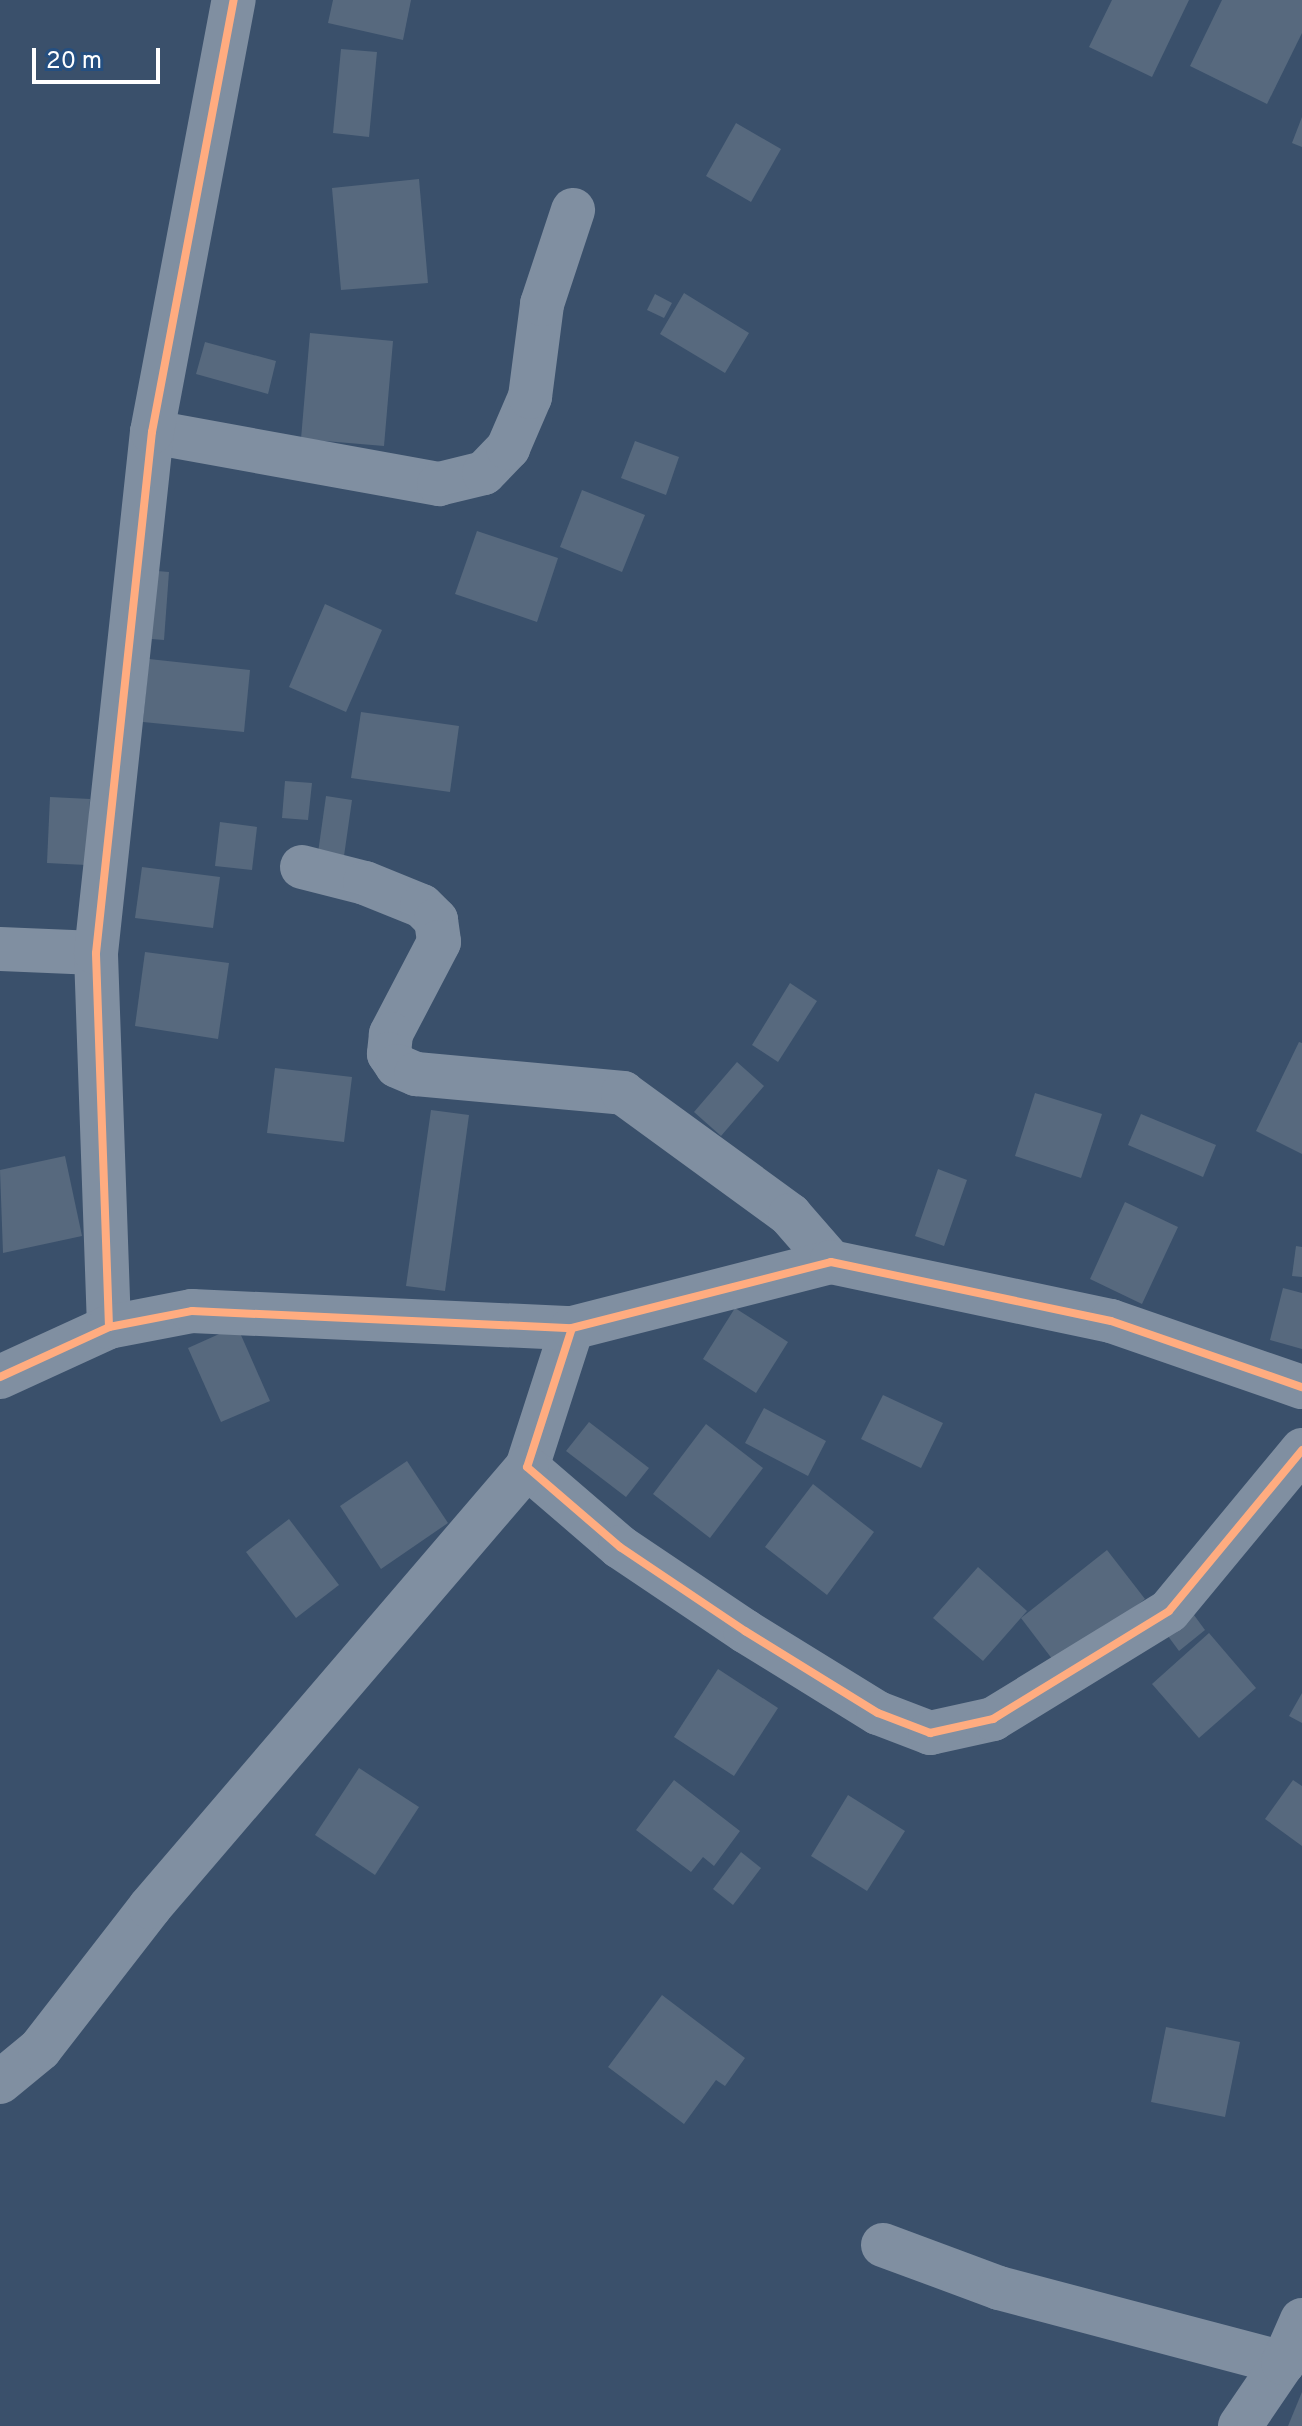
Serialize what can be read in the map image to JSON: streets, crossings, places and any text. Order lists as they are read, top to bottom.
{
  "scale_bar": "20 m"
}
